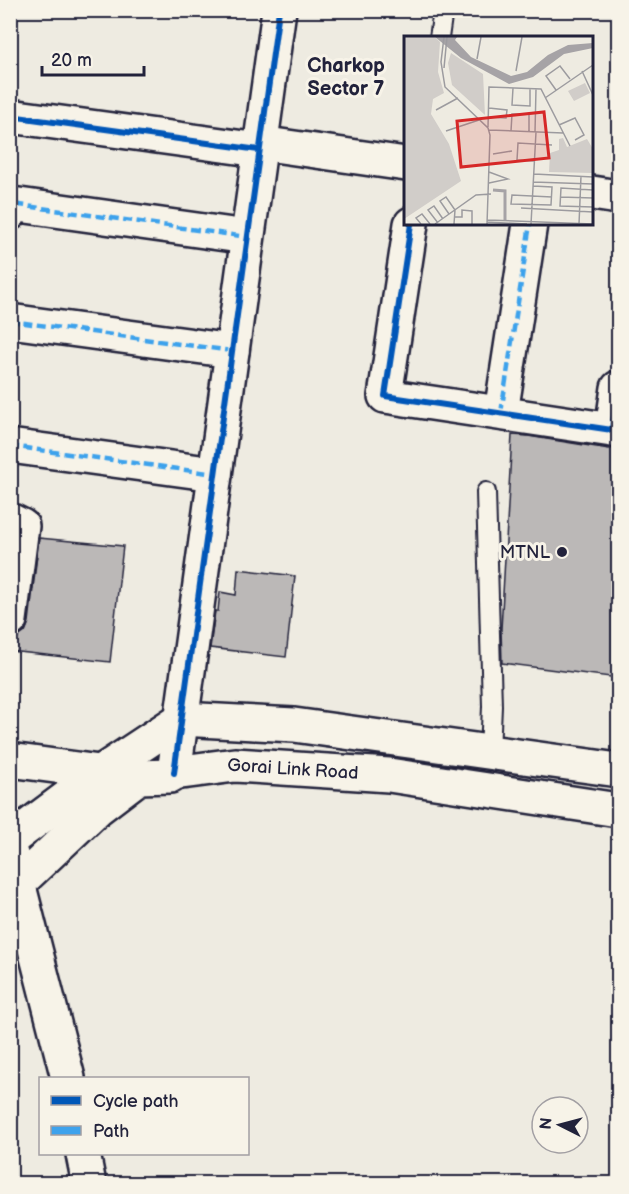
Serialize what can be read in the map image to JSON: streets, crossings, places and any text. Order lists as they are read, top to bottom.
{
  "streets": {
    "street": ["Gorai Link Road"]
  },
  "districts": ["Charkop Sector 7"],
  "places": ["MTNL"],
  "legend": ["Cycle path", "Path"],
  "scale_bar": "20 m",
  "north": "left"
}
